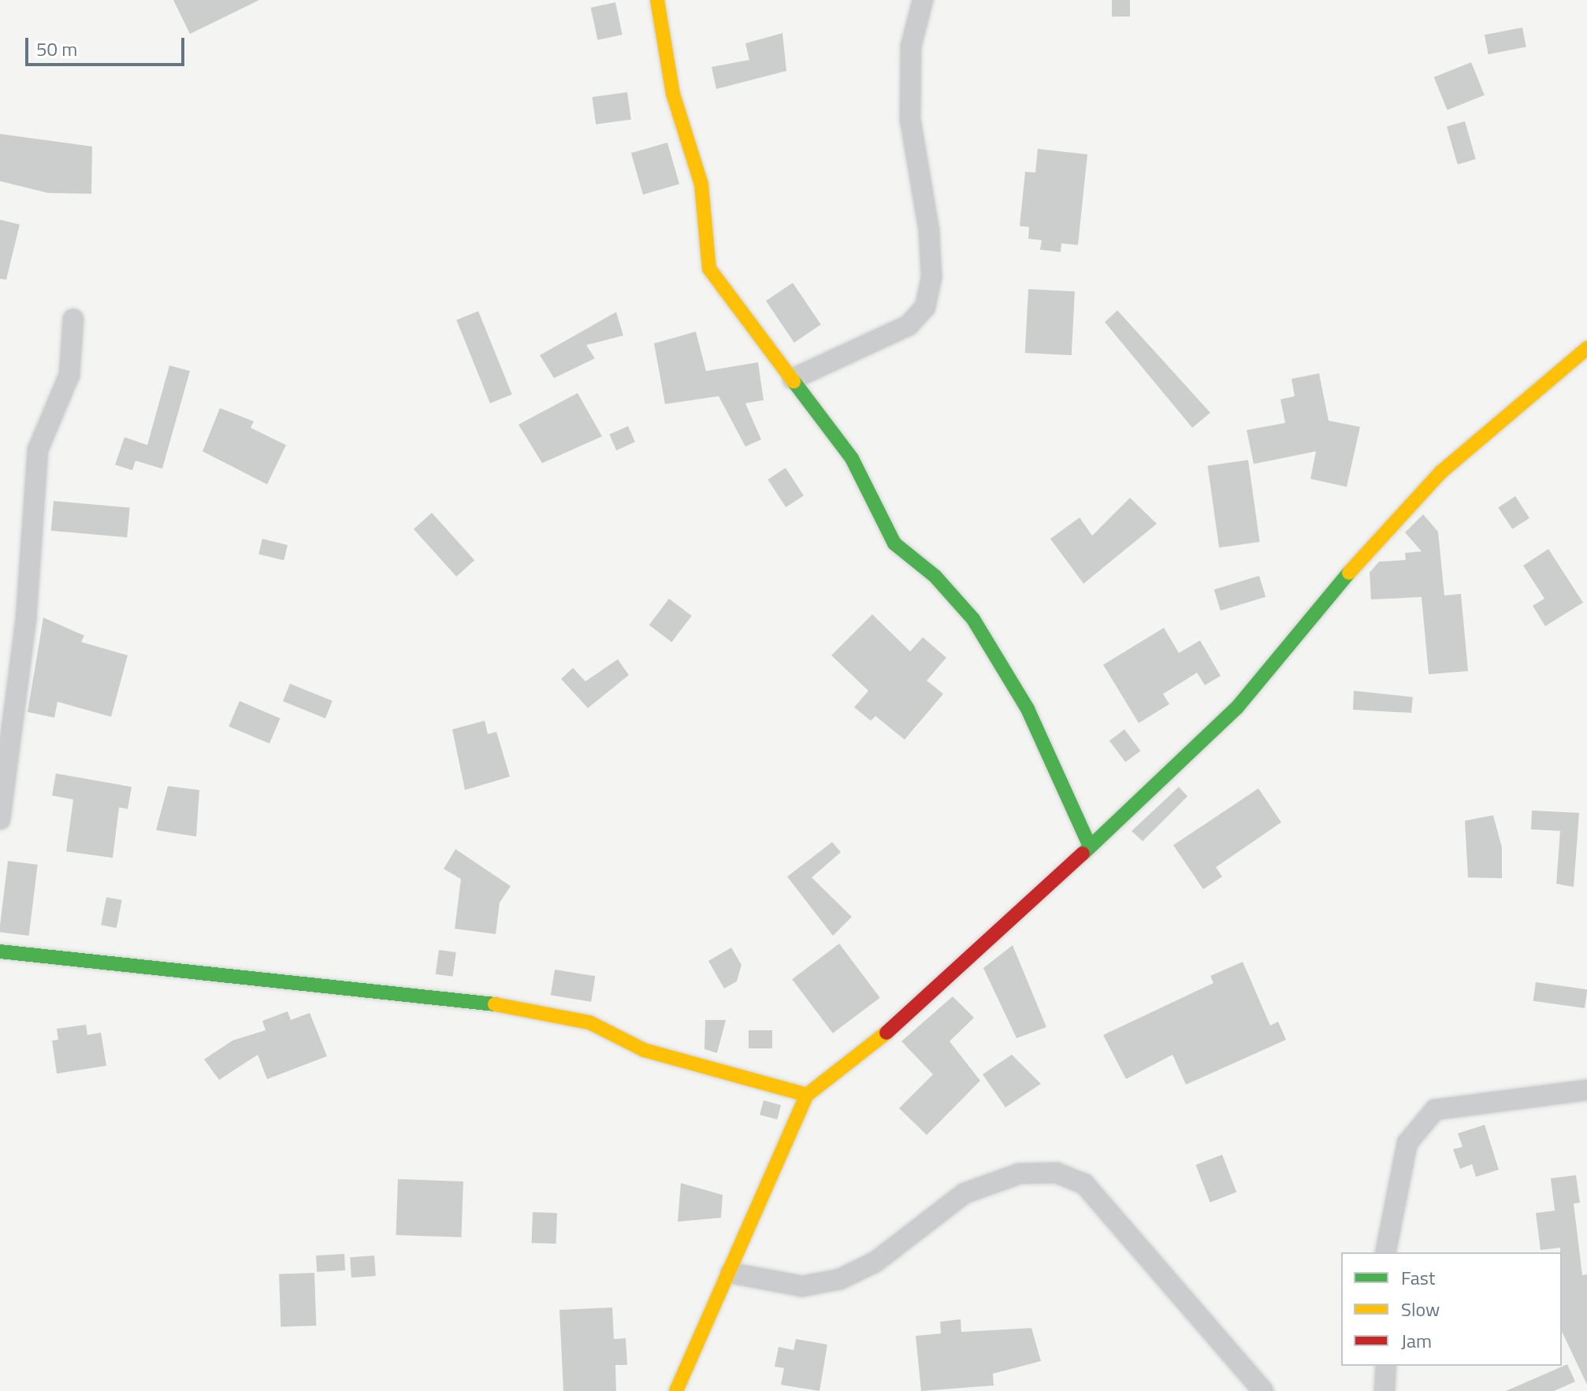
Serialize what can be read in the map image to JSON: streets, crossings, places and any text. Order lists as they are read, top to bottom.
{
  "legend": ["Fast", "Slow", "Jam"],
  "scale_bar": "50 m"
}
